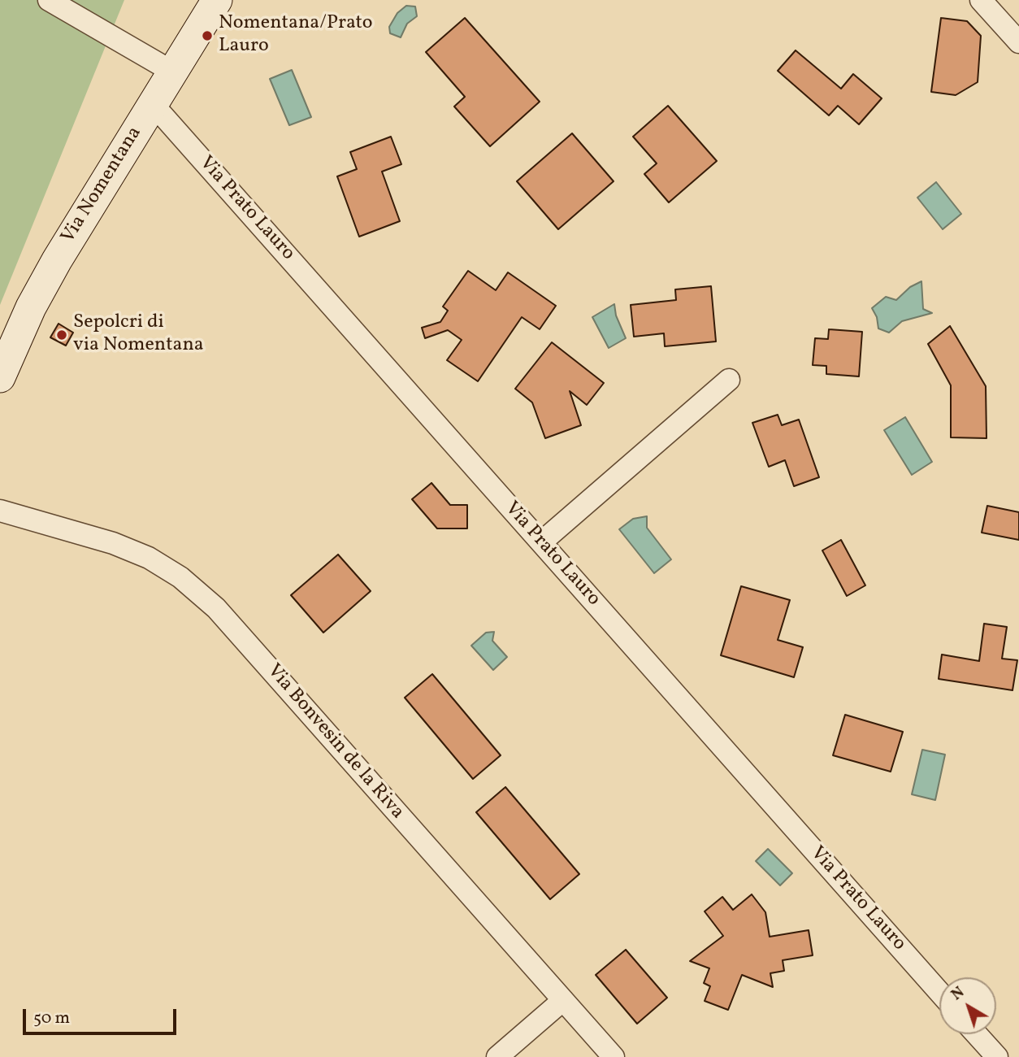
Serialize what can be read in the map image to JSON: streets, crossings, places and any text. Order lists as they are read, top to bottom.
{
  "streets": {
    "main road": ["Via Nomentana"],
    "street": ["Via Prato Lauro", "Via Bonvesin de la Riva"]
  },
  "crossings": [
    ["Via Nomentana", "Via Prato Lauro"]
  ],
  "places": ["Nomentana/Prato Lauro", "Sepolcri di via Nomentana"],
  "scale_bar": "50 m",
  "north": "top left"
}
